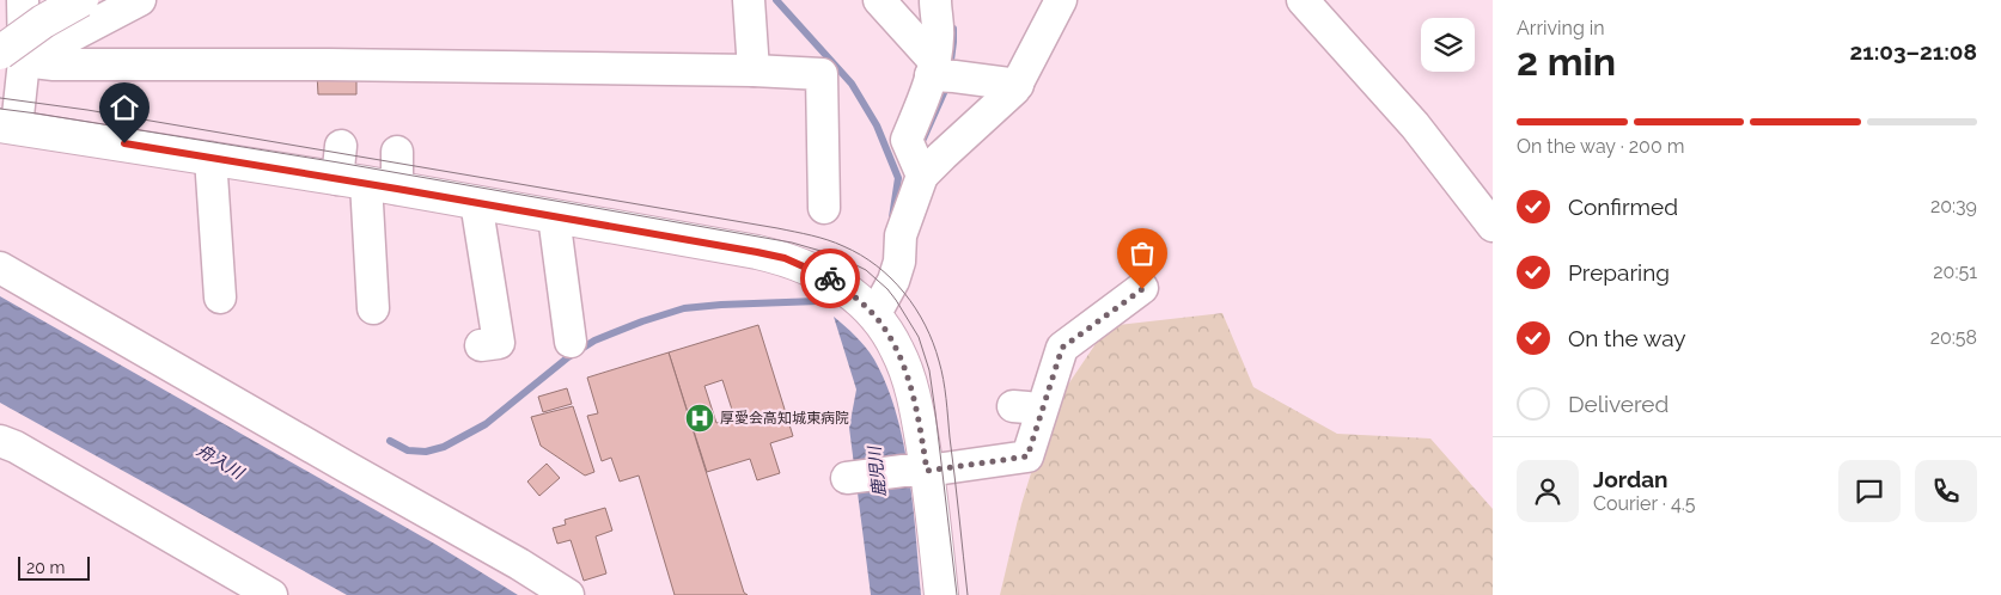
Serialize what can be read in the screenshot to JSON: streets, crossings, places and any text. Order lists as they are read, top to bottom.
{
  "water": ["舟入川", "鹿児川"],
  "places": {
    "hospital": ["厚愛会高知城東病院"]
  },
  "scale_bar": "20 m",
  "page": {
    "heading": ["2 min", "Arriving in", "21:03–21:08"],
    "panel": ["Jordan", "Courier · 4.5"],
    "bar": "On the way · 200 m",
    "list": [
      ["Confirmed", "20:39"],
      ["Preparing", "20:51"],
      ["On the way", "20:58"],
      "Delivered"
    ],
    "scale": "20 m"
  }
}
